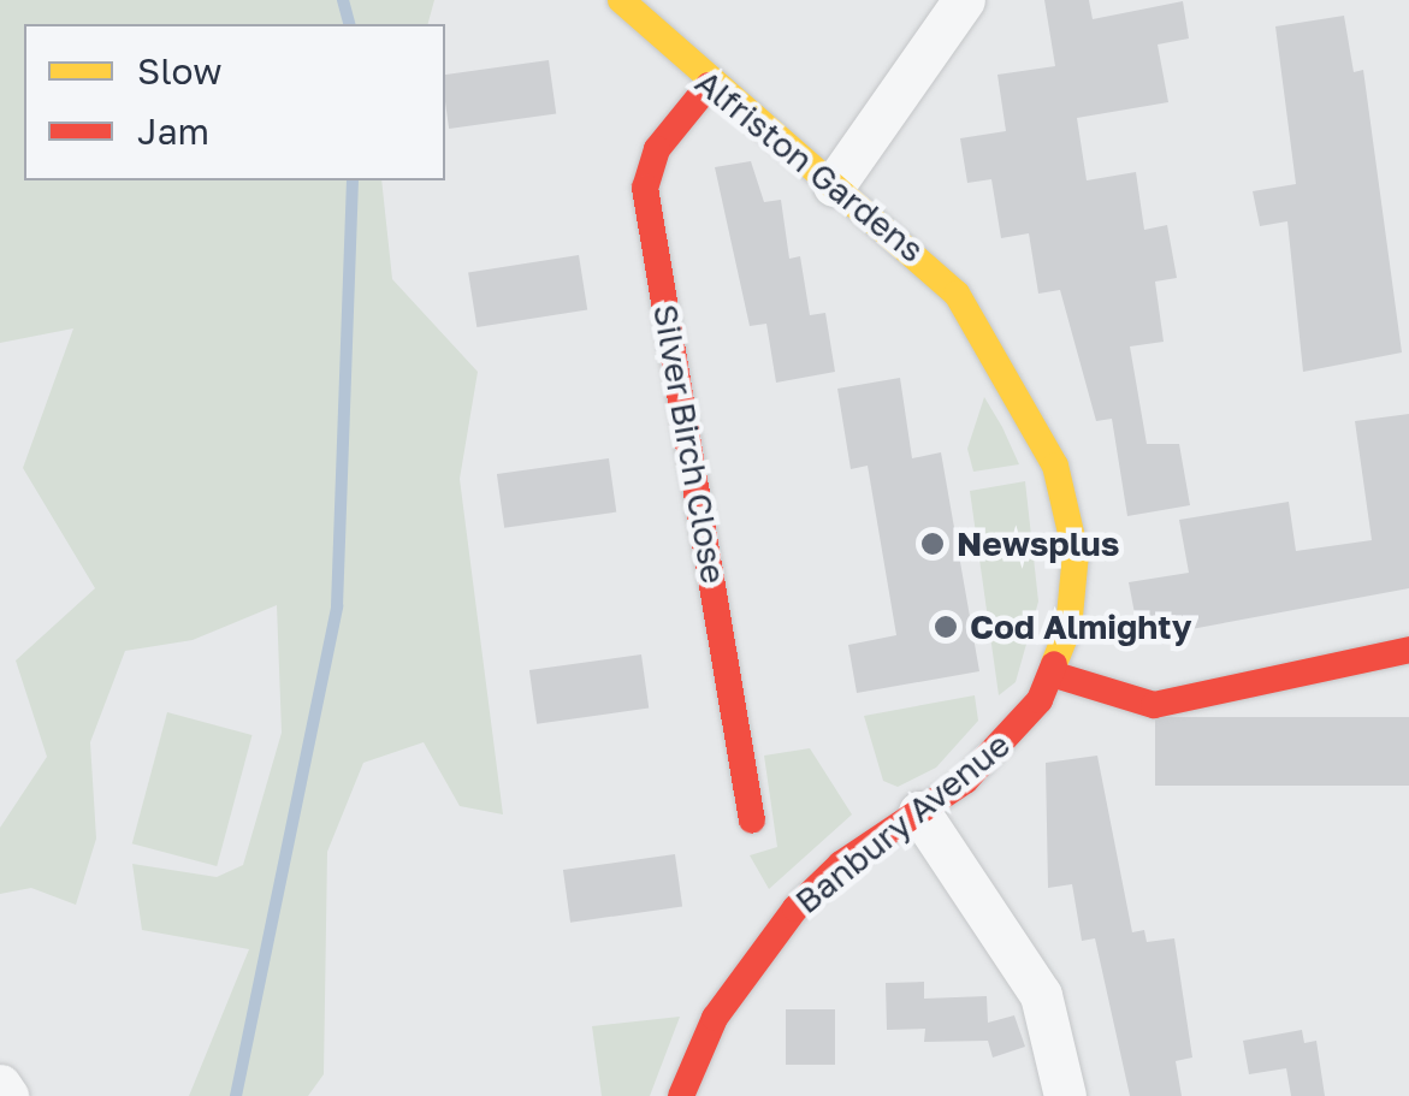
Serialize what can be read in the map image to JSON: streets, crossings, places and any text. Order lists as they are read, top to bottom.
{
  "streets": {
    "street": ["Alfriston Gardens", "Silver Birch Close", "Banbury Avenue"]
  },
  "crossings": [
    ["Alfriston Gardens", "Silver Birch Close"],
    ["Alfriston Gardens", "Banbury Avenue"]
  ],
  "places": ["Newsplus", "Cod Almighty"],
  "legend": ["Slow", "Jam"]
}
